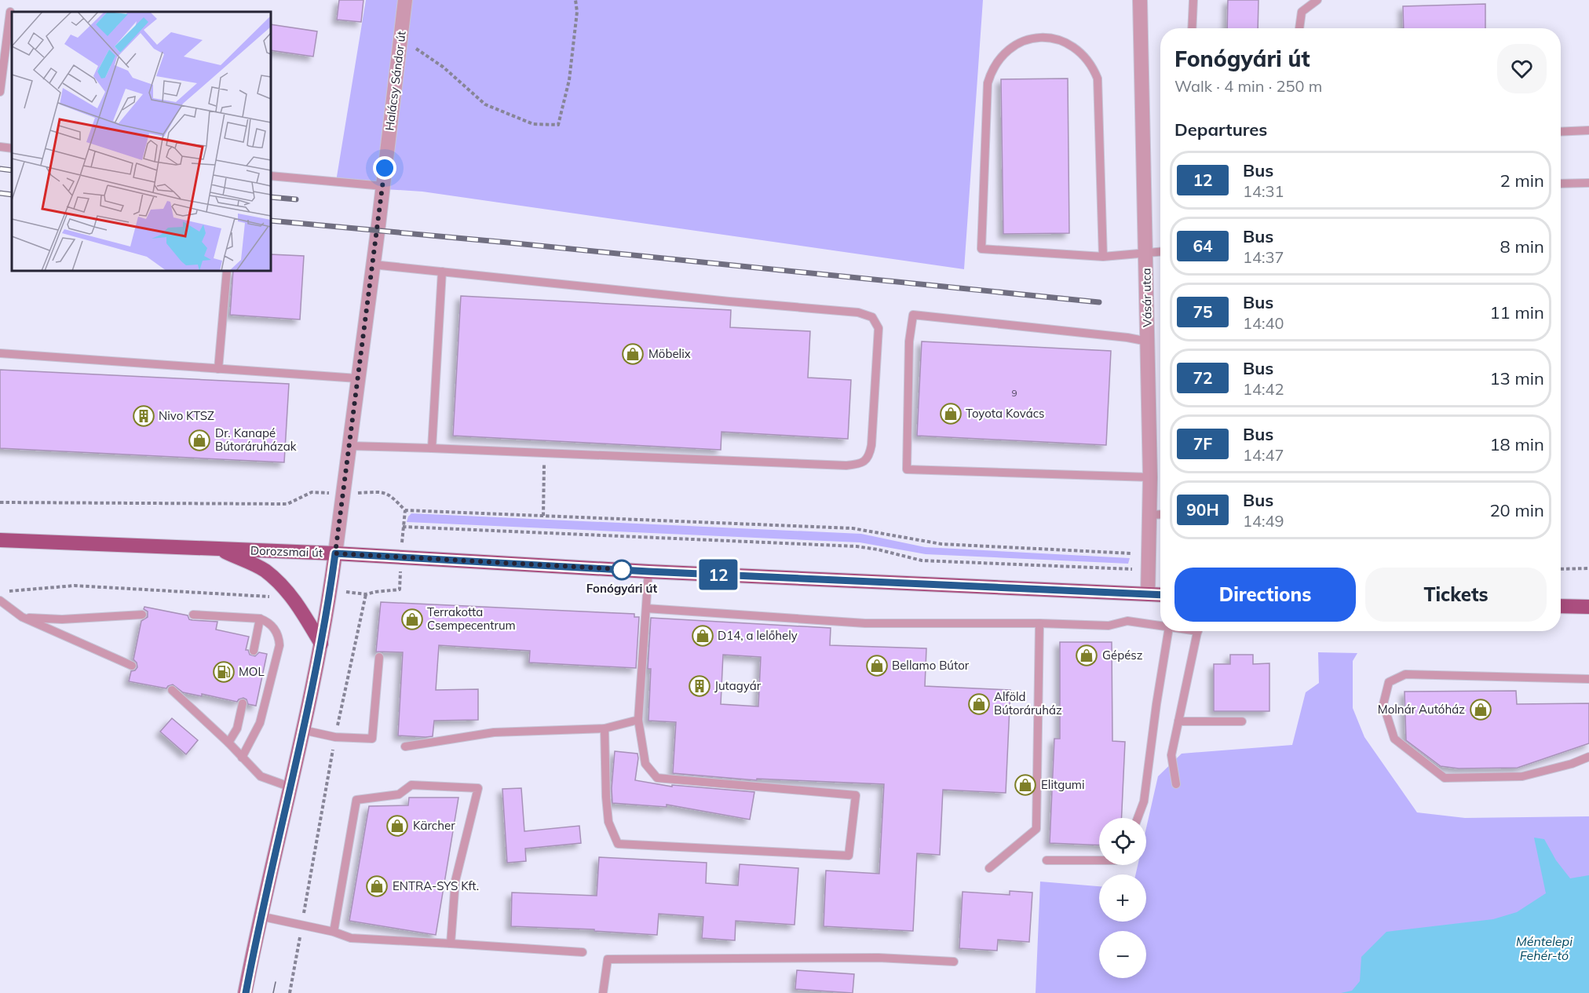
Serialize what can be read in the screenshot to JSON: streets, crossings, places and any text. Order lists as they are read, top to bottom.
{
  "streets": {
    "main road": ["Dorozsmai út"],
    "street": ["Halácsy Sándor út", "Vásár utca"]
  },
  "crossings": [
    ["Halácsy Sándor út", "Dorozsmai út"],
    ["Vásár utca", "Dorozsmai út"]
  ],
  "water": ["Méntelepi Fehér-tó"],
  "places": {
    "shop": [
      "Möbelix",
      "Toyota Kovács",
      "Dr. Kanapé Bútoráruházak",
      "Terrakotta Csempecentrum",
      "D14, a lelőhely",
      "Gépész",
      "Bellamo Bútor",
      "Alföld Bútoráruház",
      "Molnár Autóház",
      "Elitgumi",
      "Kärcher",
      "ENTRA-SYS Kft."
    ],
    "building": ["Nivo KTSZ", "Jutagyár"],
    "other": ["Fonógyári út"],
    "fuel station": ["MOL"]
  },
  "lines": ["bus line 12"],
  "house_numbers": ["9"],
  "page": {
    "on_map": "12",
    "heading": [
      ["Fonógyári út", "Walk · 4 min · 250 m"],
      "Departures"
    ],
    "list": [
      {
        "mark": "12",
        "name": "Bus",
        "note": "14:31",
        "value": "2 min"
      },
      {
        "mark": "64",
        "name": "Bus",
        "note": "14:37",
        "value": "8 min"
      },
      {
        "mark": "75",
        "name": "Bus",
        "note": "14:40",
        "value": "11 min"
      },
      {
        "mark": "72",
        "name": "Bus",
        "note": "14:42",
        "value": "13 min"
      },
      {
        "mark": "7F",
        "name": "Bus",
        "note": "14:47",
        "value": "18 min"
      },
      {
        "mark": "90H",
        "name": "Bus",
        "note": "14:49",
        "value": "20 min"
      }
    ],
    "buttons": ["Directions", "Tickets"],
    "map_buttons": ["+", "−"]
  }
}
